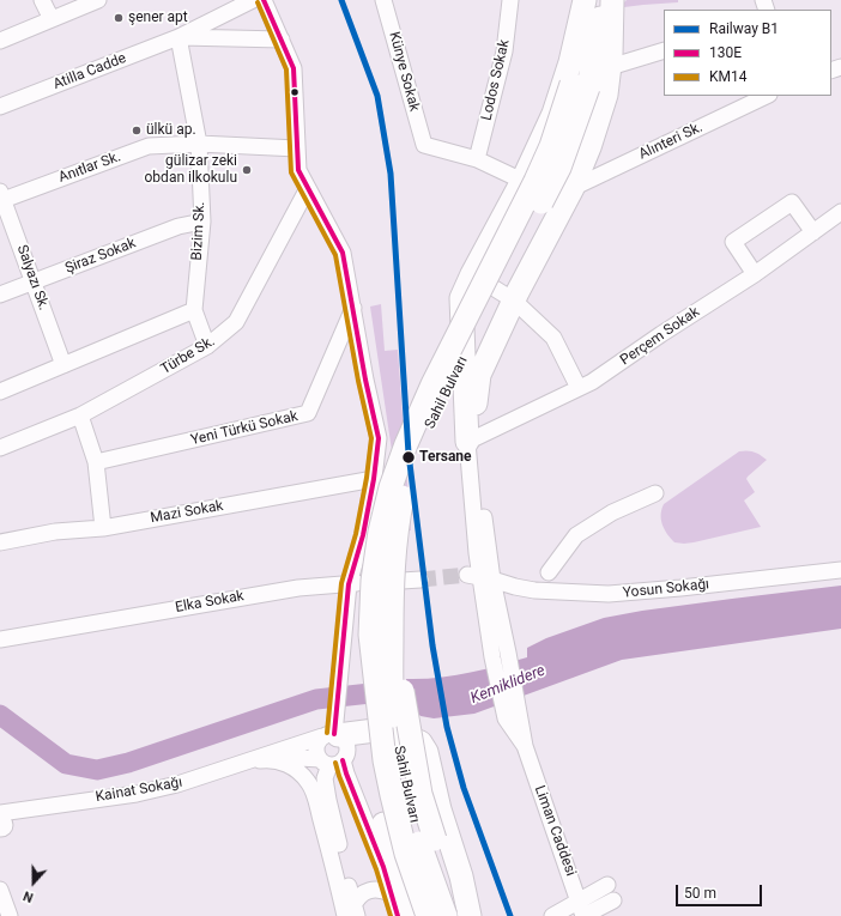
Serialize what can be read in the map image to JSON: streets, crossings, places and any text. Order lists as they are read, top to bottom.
{
  "streets": {
    "highway": ["Sahil Bulvarı"],
    "street": [
      "Atilla Cadde",
      "Künye Sokak",
      "Lodos Sokak",
      "Alınteri Sk.",
      "Anıtlar Sk.",
      "Bizim Sk.",
      "Şiraz Sokak",
      "Salyazı Sk.",
      "Perçem Sokak",
      "Türbe Sk.",
      "Yeni Türkü Sokak",
      "Mazi Sokak",
      "Yosun Sokağı",
      "Elka Sokak",
      "Kainat Sokağı",
      "Liman Caddesi"
    ]
  },
  "crossings": [
    ["Atilla Cadde", "Bizim Sk."],
    ["Künye Sokak", "Lodos Sokak"],
    ["Anıtlar Sk.", "Bizim Sk."],
    ["Anıtlar Sk.", "Salyazı Sk."],
    ["Bizim Sk.", "Şiraz Sokak"],
    ["Bizim Sk.", "Türbe Sk."],
    ["Şiraz Sokak", "Salyazı Sk."],
    ["Perçem Sokak", "Liman Caddesi"],
    ["Yosun Sokağı", "Liman Caddesi"]
  ],
  "water": ["Kemiklidere"],
  "places": [
    "şener apt",
    "ülkü ap.",
    "gülizar zeki obdan ilkokulu",
    "Tersane"
  ],
  "lines": ["rail line B1", "transit line 130E", "transit line KM14"],
  "legend": ["Railway B1", "130E", "KM14"],
  "scale_bar": "50 m",
  "north": "bottom"
}
